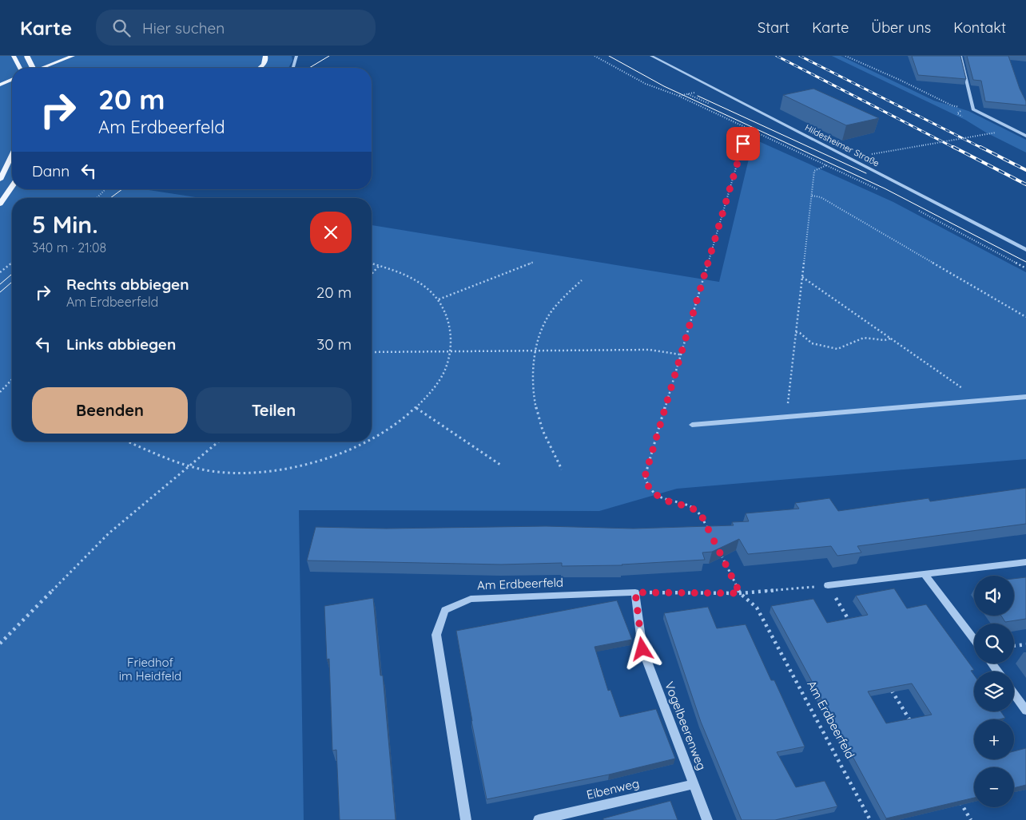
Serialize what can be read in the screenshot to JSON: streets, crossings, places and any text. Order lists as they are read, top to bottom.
{
  "streets": {
    "street": [
      "Hildesheimer Straße",
      "Am Erdbeerfeld",
      "Vogelbeerenweg",
      "Eibenweg"
    ]
  },
  "crossings": [
    ["Am Erdbeerfeld", "Vogelbeerenweg"],
    ["Vogelbeerenweg", "Eibenweg"]
  ],
  "parks": ["Friedhof im Heidfeld"],
  "page": {
    "header": "Karte",
    "search": "Hier suchen",
    "nav": [
      "Start",
      "Karte",
      "Über uns",
      "Kontakt"
    ],
    "turn": ["20 m", "Am Erdbeerfeld"],
    "then": "Dann",
    "heading": ["5 Min.", "340 m · 21:08"],
    "list": [
      {
        "name": "Rechts abbiegen",
        "note": "Am Erdbeerfeld",
        "value": "20 m"
      },
      {
        "name": "Links abbiegen",
        "value": "30 m"
      }
    ],
    "buttons": ["Beenden", "Teilen"],
    "map_buttons": ["+", "−"]
  }
}
